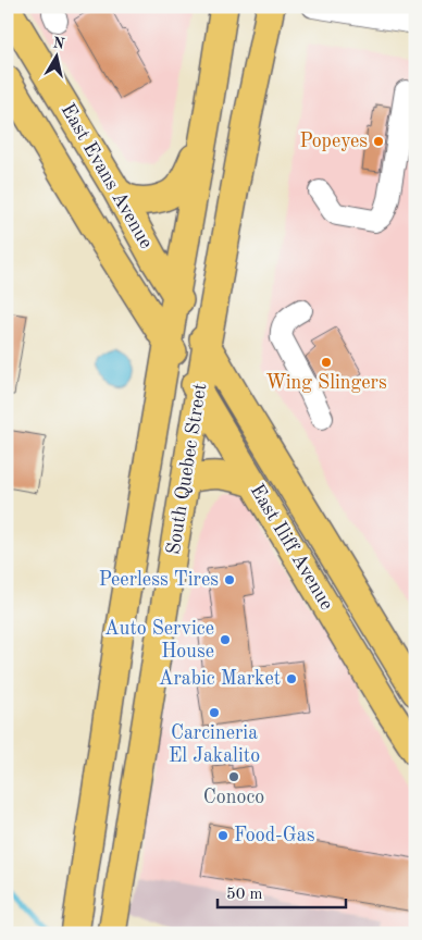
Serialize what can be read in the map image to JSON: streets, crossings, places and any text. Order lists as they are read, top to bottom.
{
  "streets": {
    "main road": ["East Evans Avenue", "South Quebec Street", "East Iliff Avenue"]
  },
  "crossings": [
    ["East Evans Avenue", "South Quebec Street"],
    ["East Evans Avenue", "East Iliff Avenue"],
    ["South Quebec Street", "East Iliff Avenue"]
  ],
  "places": [
    "Popeyes",
    "Wing Slingers",
    "Peerless Tires",
    "Auto Service House",
    "Arabic Market",
    "Carcineria El Jakalito",
    "Conoco",
    "Food-Gas"
  ],
  "scale_bar": "50 m",
  "north": "top"
}
